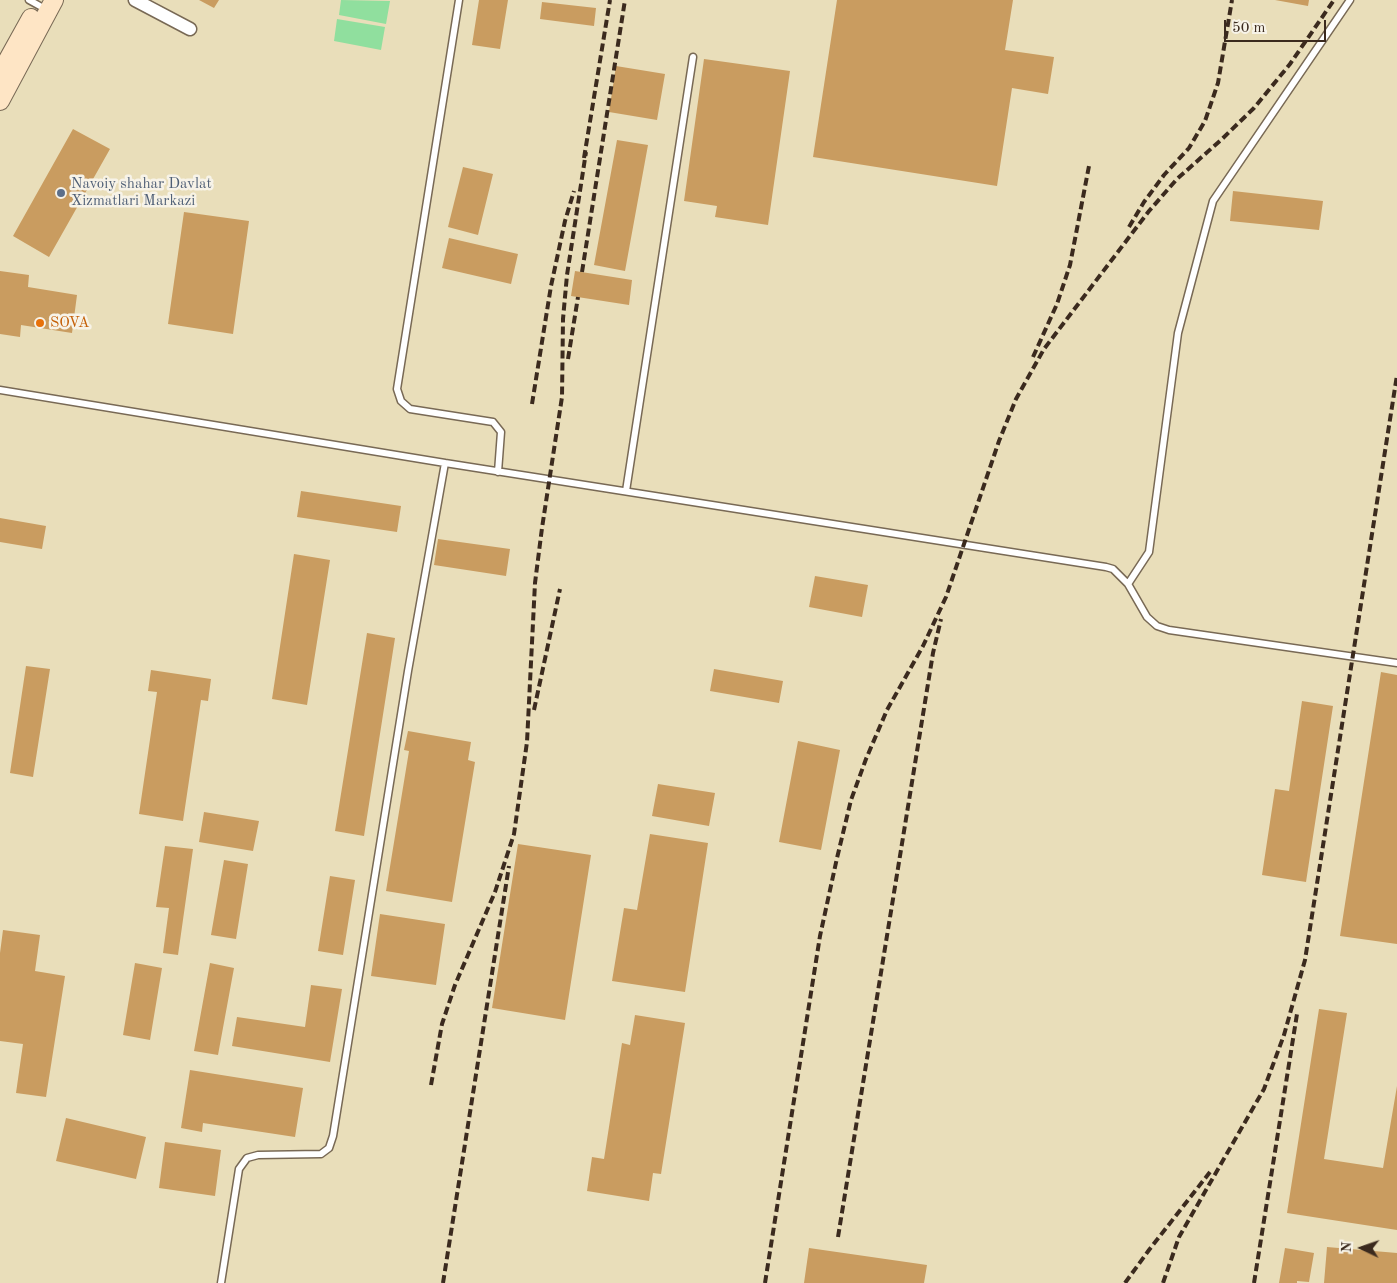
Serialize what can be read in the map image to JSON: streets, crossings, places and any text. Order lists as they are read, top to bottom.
{
  "places": ["Navoiy shahar Davlat Xizmatlari Markazi", "SOVA"],
  "scale_bar": "50 m",
  "north": "left"
}
